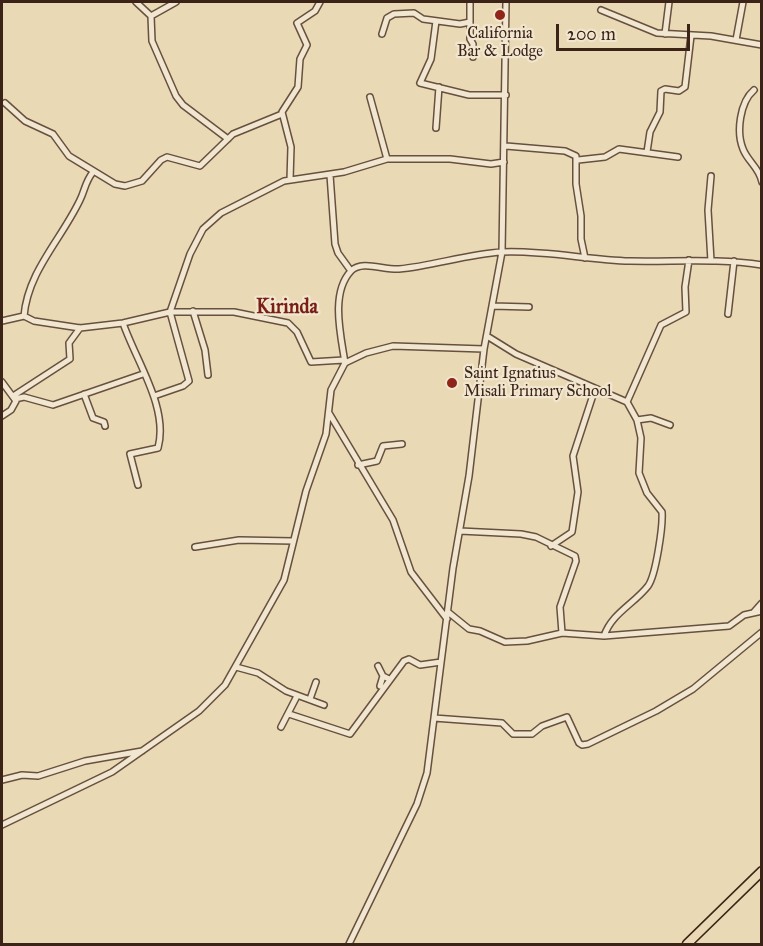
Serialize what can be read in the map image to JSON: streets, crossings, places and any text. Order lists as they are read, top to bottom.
{
  "districts": ["Kirinda"],
  "places": ["California Bar & Lodge", "Saint Ignatius Misali Primary School"],
  "scale_bar": "200 m"
}
